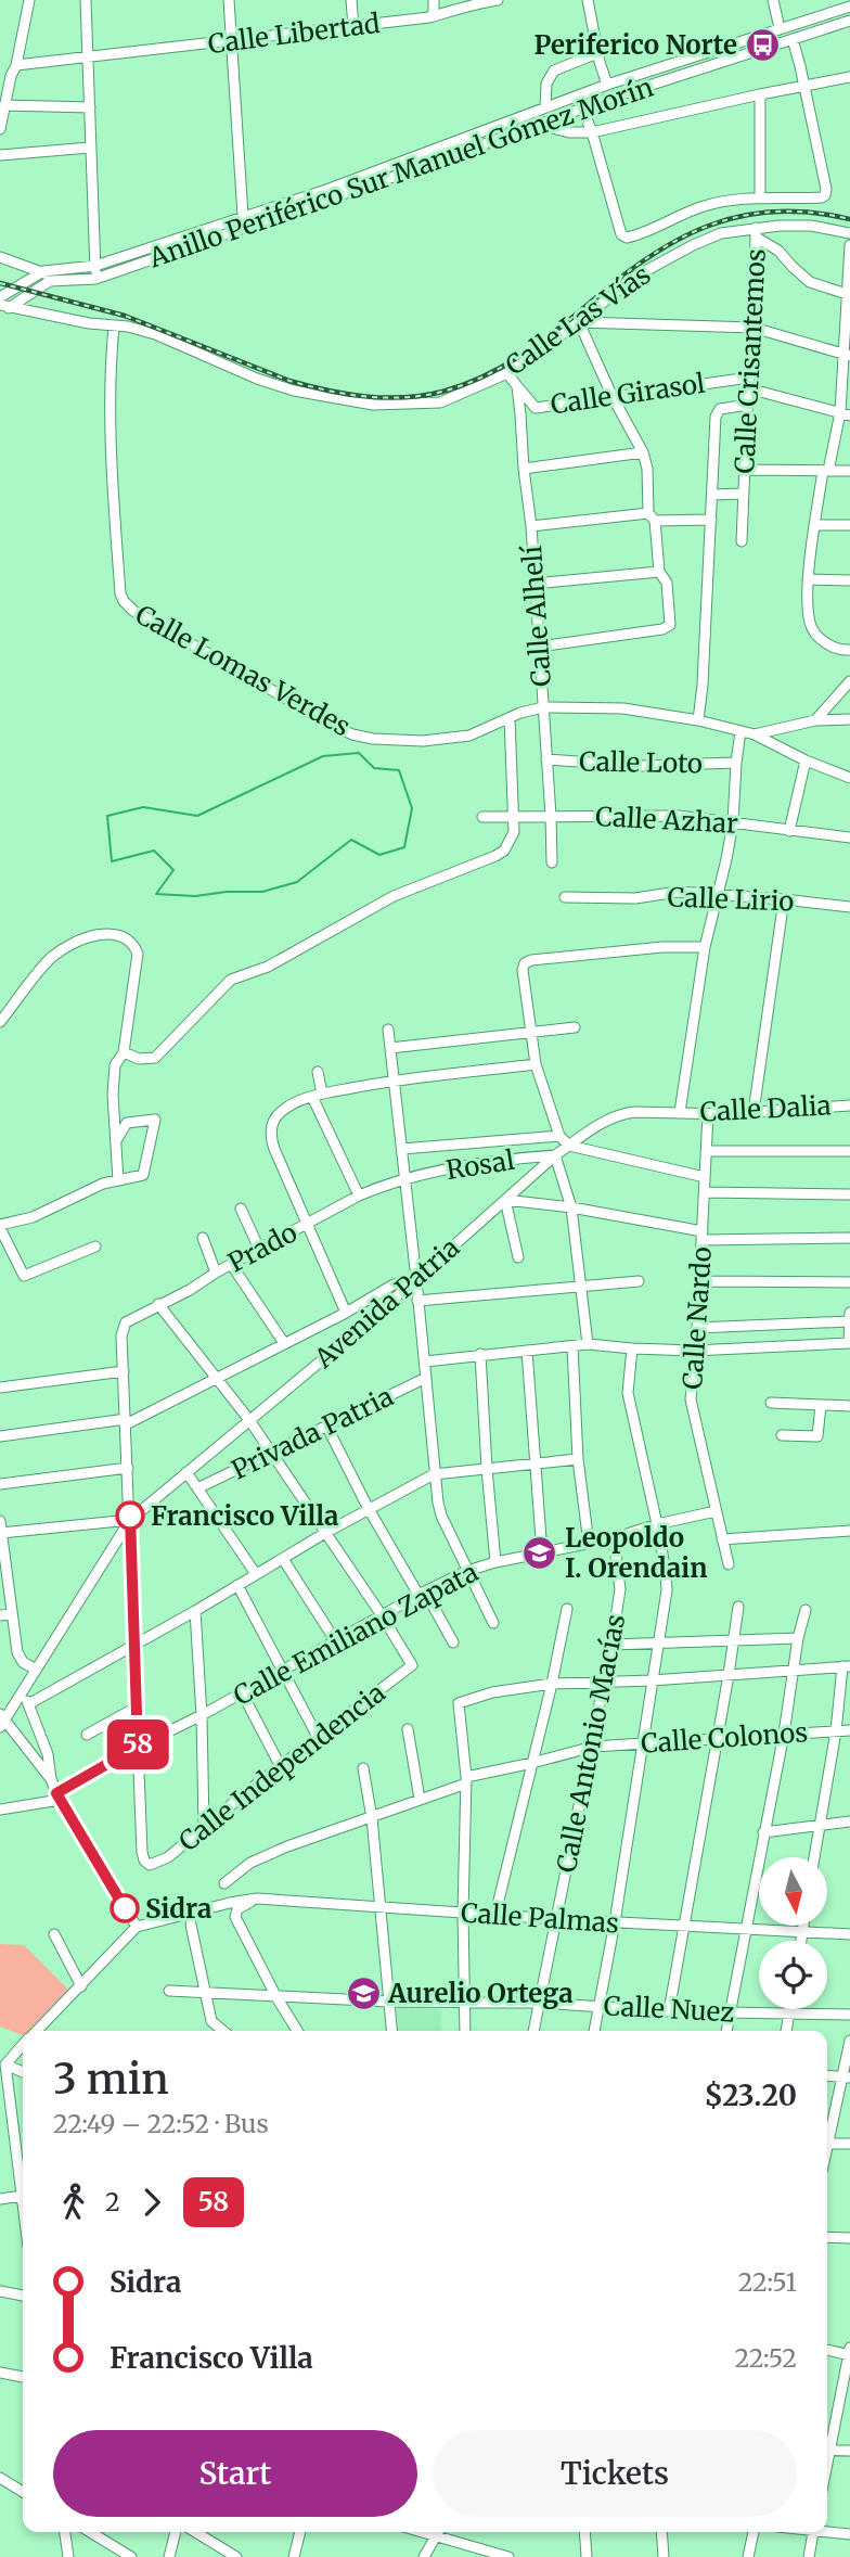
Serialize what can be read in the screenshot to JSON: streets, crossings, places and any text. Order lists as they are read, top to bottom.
{
  "streets": {
    "street": [
      "Calle Libertad",
      "Anillo Periférico Sur Manuel Gómez Morín",
      "Calle Las Vías",
      "Calle Crisantemos",
      "Calle Girasol",
      "Calle Alhelí",
      "Calle Lomas Verdes",
      "Calle Loto",
      "Calle Azhar",
      "Calle Lirio",
      "Calle Dalia",
      "Rosal",
      "Prado",
      "Avenida Patria",
      "Calle Nardo",
      "Privada Patria",
      "Calle Emiliano Zapata",
      "Calle Colonos",
      "Calle Antonio Macías",
      "Calle Independencia",
      "Calle Palmas",
      "Calle Nuez"
    ]
  },
  "crossings": [
    ["Anillo Periférico Sur Manuel Gómez Morín", "Calle Las Vías"],
    ["Calle Las Vías", "Calle Crisantemos"],
    ["Calle Las Vías", "Calle Lomas Verdes"],
    ["Calle Crisantemos", "Calle Girasol"],
    ["Calle Crisantemos", "Calle Lomas Verdes"],
    ["Calle Girasol", "Calle Alhelí"],
    ["Calle Alhelí", "Calle Lomas Verdes"],
    ["Calle Alhelí", "Calle Loto"],
    ["Calle Alhelí", "Calle Azhar"],
    ["Calle Dalia", "Avenida Patria"],
    ["Calle Dalia", "Calle Nardo"],
    ["Rosal", "Prado"],
    ["Rosal", "Avenida Patria"],
    ["Calle Nardo", "Calle Emiliano Zapata"],
    ["Calle Emiliano Zapata", "Calle Antonio Macías"],
    ["Calle Emiliano Zapata", "Calle Independencia"],
    ["Calle Colonos", "Calle Antonio Macías"],
    ["Calle Antonio Macías", "Calle Palmas"],
    ["Calle Antonio Macías", "Calle Nuez"]
  ],
  "places": {
    "bus stop": ["Periferico Norte"],
    "other": ["Francisco Villa", "Sidra"],
    "school or university": ["Leopoldo I. Orendain", "Aurelio Ortega"]
  },
  "lines": ["bus line 58"],
  "north": "bottom",
  "page": {
    "on_map": "58",
    "heading": ["3 min", "22:49 – 22:52 · Bus", "$23.20"],
    "legs": ["2", "58"],
    "list": [
      {
        "name": "Sidra",
        "value": "22:51"
      },
      {
        "name": "Francisco Villa",
        "value": "22:52"
      }
    ],
    "buttons": ["Start", "Tickets"]
  }
}
